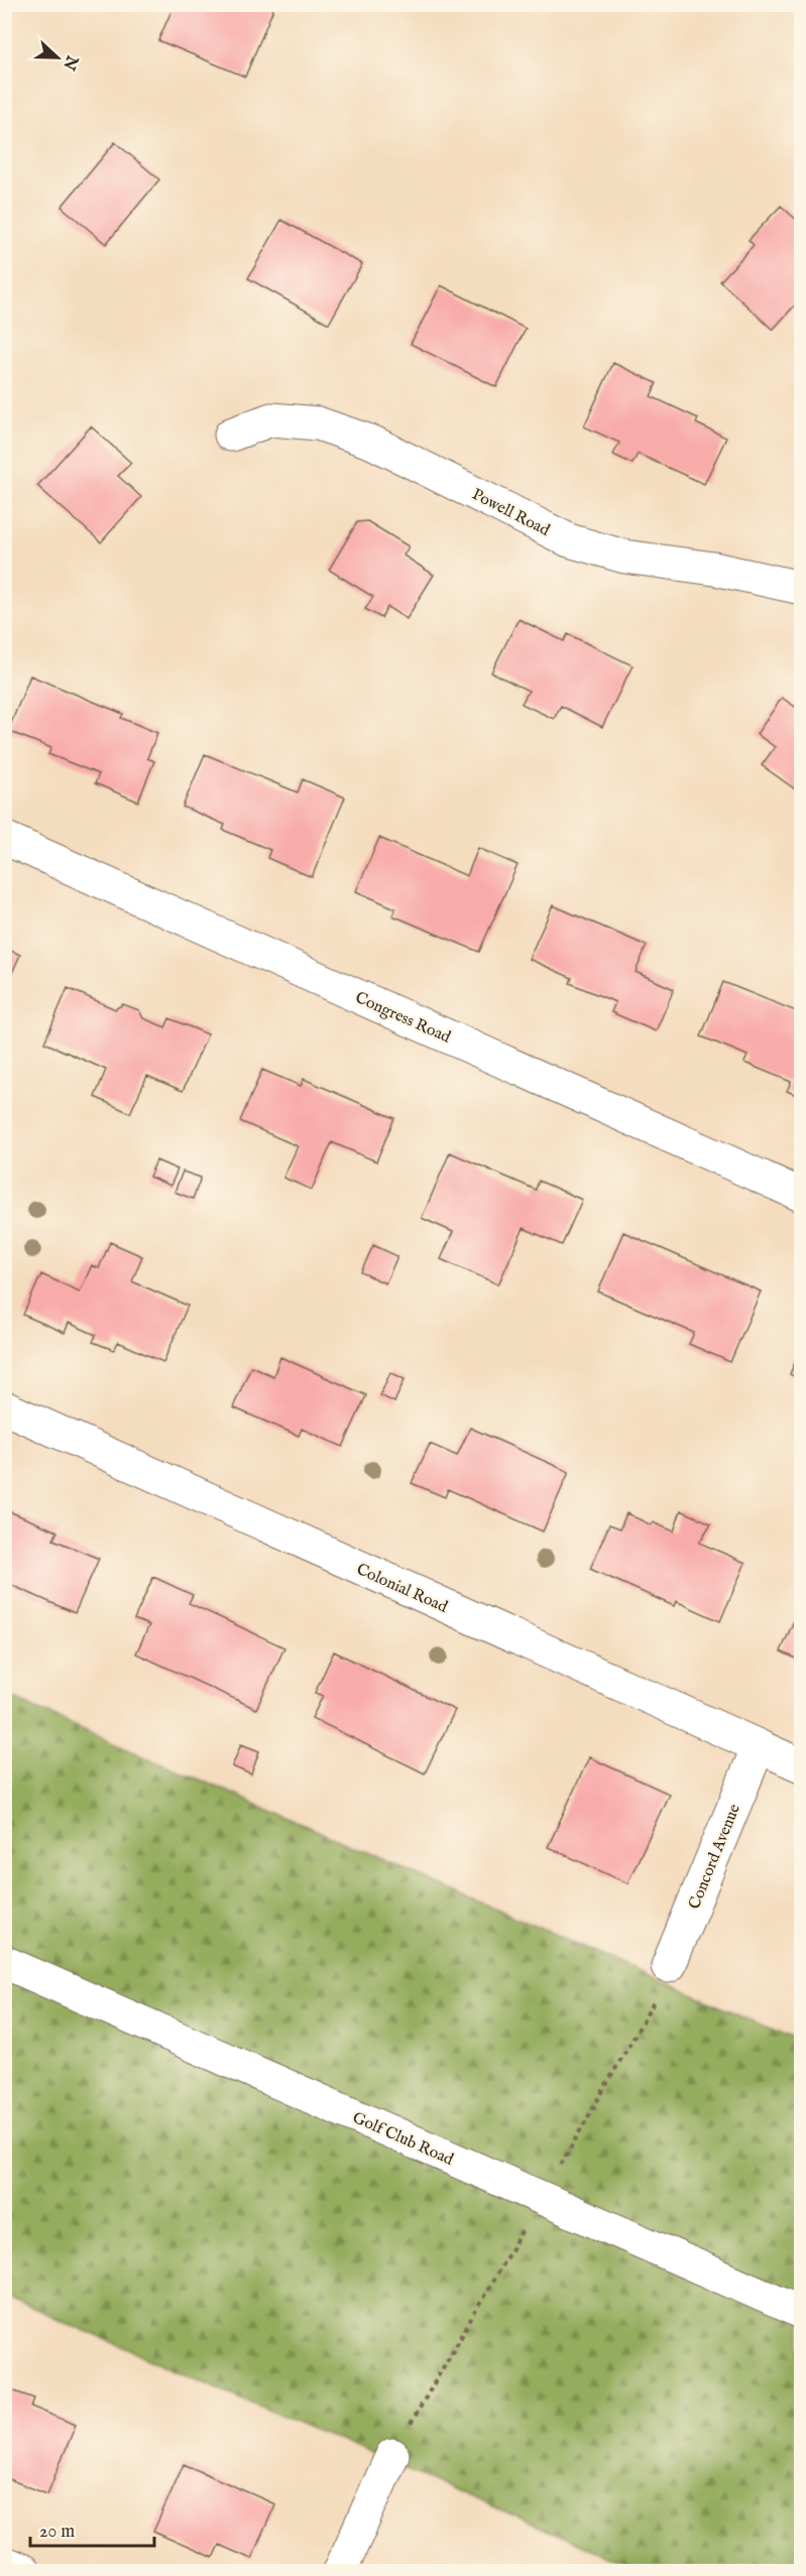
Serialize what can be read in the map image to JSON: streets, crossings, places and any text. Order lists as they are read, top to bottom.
{
  "streets": {
    "street": [
      "Powell Road",
      "Congress Road",
      "Colonial Road",
      "Concord Avenue",
      "Golf Club Road"
    ]
  },
  "crossings": [
    ["Colonial Road", "Concord Avenue"]
  ],
  "scale_bar": "20 m",
  "north": "right"
}
